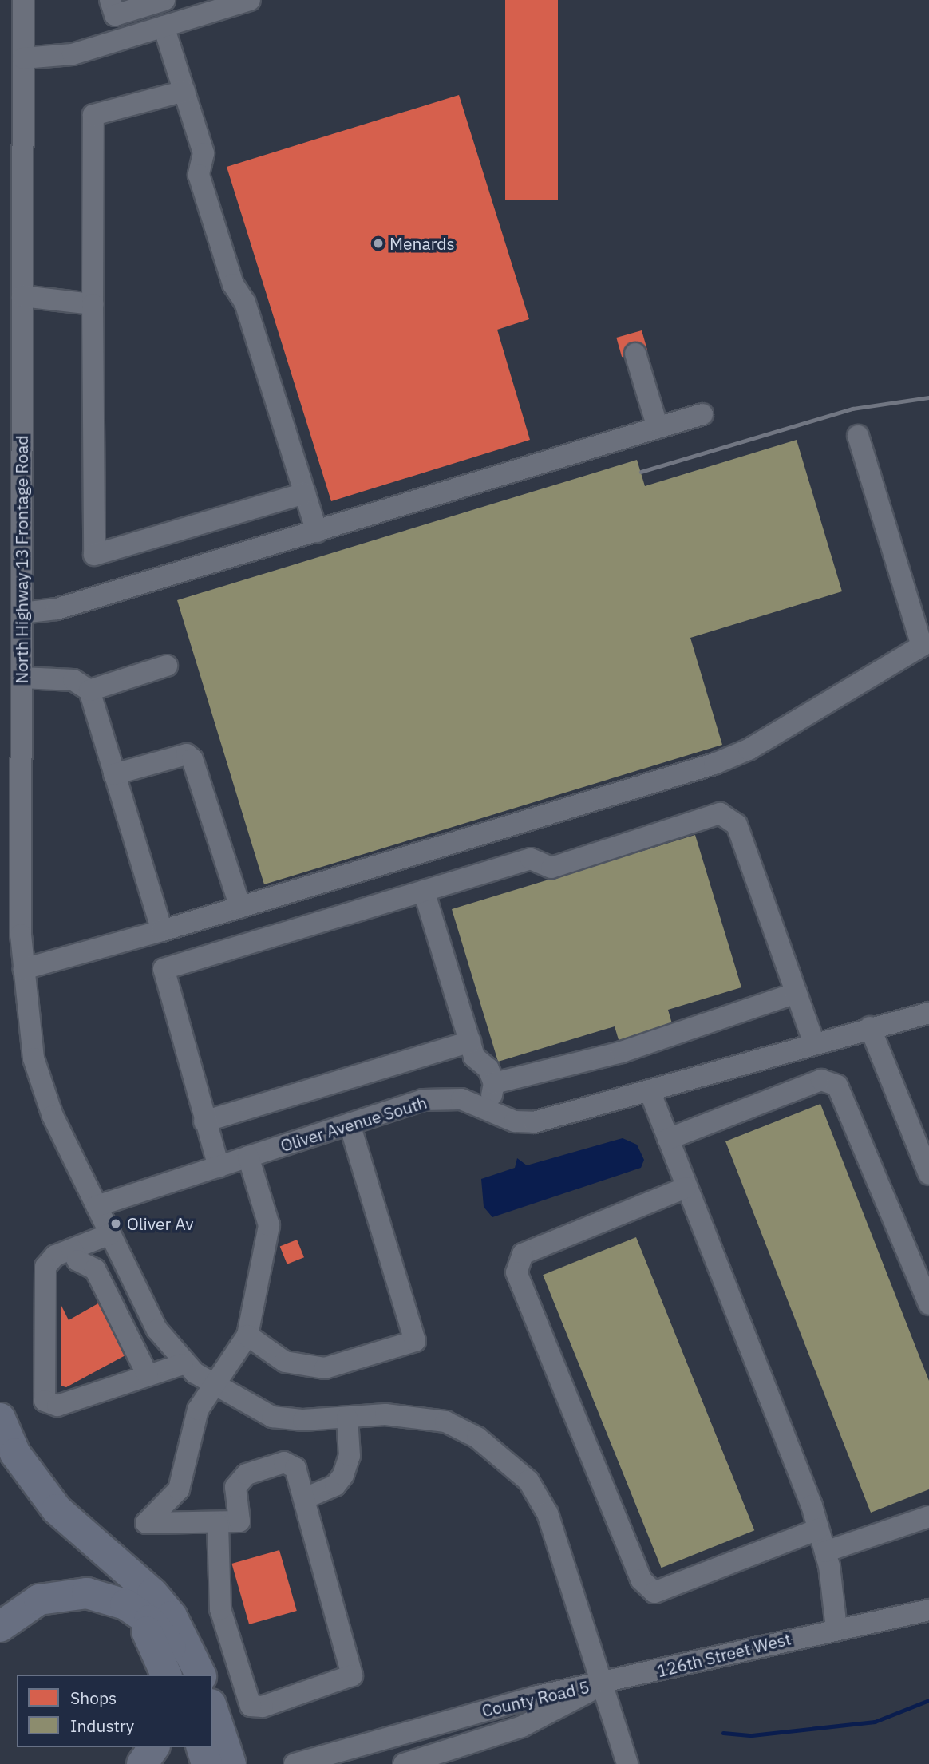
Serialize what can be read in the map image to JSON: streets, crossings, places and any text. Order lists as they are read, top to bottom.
{
  "streets": {
    "street": [
      "North Highway 13 Frontage Road",
      "Oliver Avenue South",
      "126th Street West",
      "County Road 5"
    ]
  },
  "crossings": [
    ["North Highway 13 Frontage Road", "Oliver Avenue South"],
    ["North Highway 13 Frontage Road", "126th Street West"],
    ["North Highway 13 Frontage Road", "County Road 5"],
    ["126th Street West", "County Road 5"]
  ],
  "places": ["Menards", "Oliver Av"],
  "legend": ["Shops", "Industry"]
}
